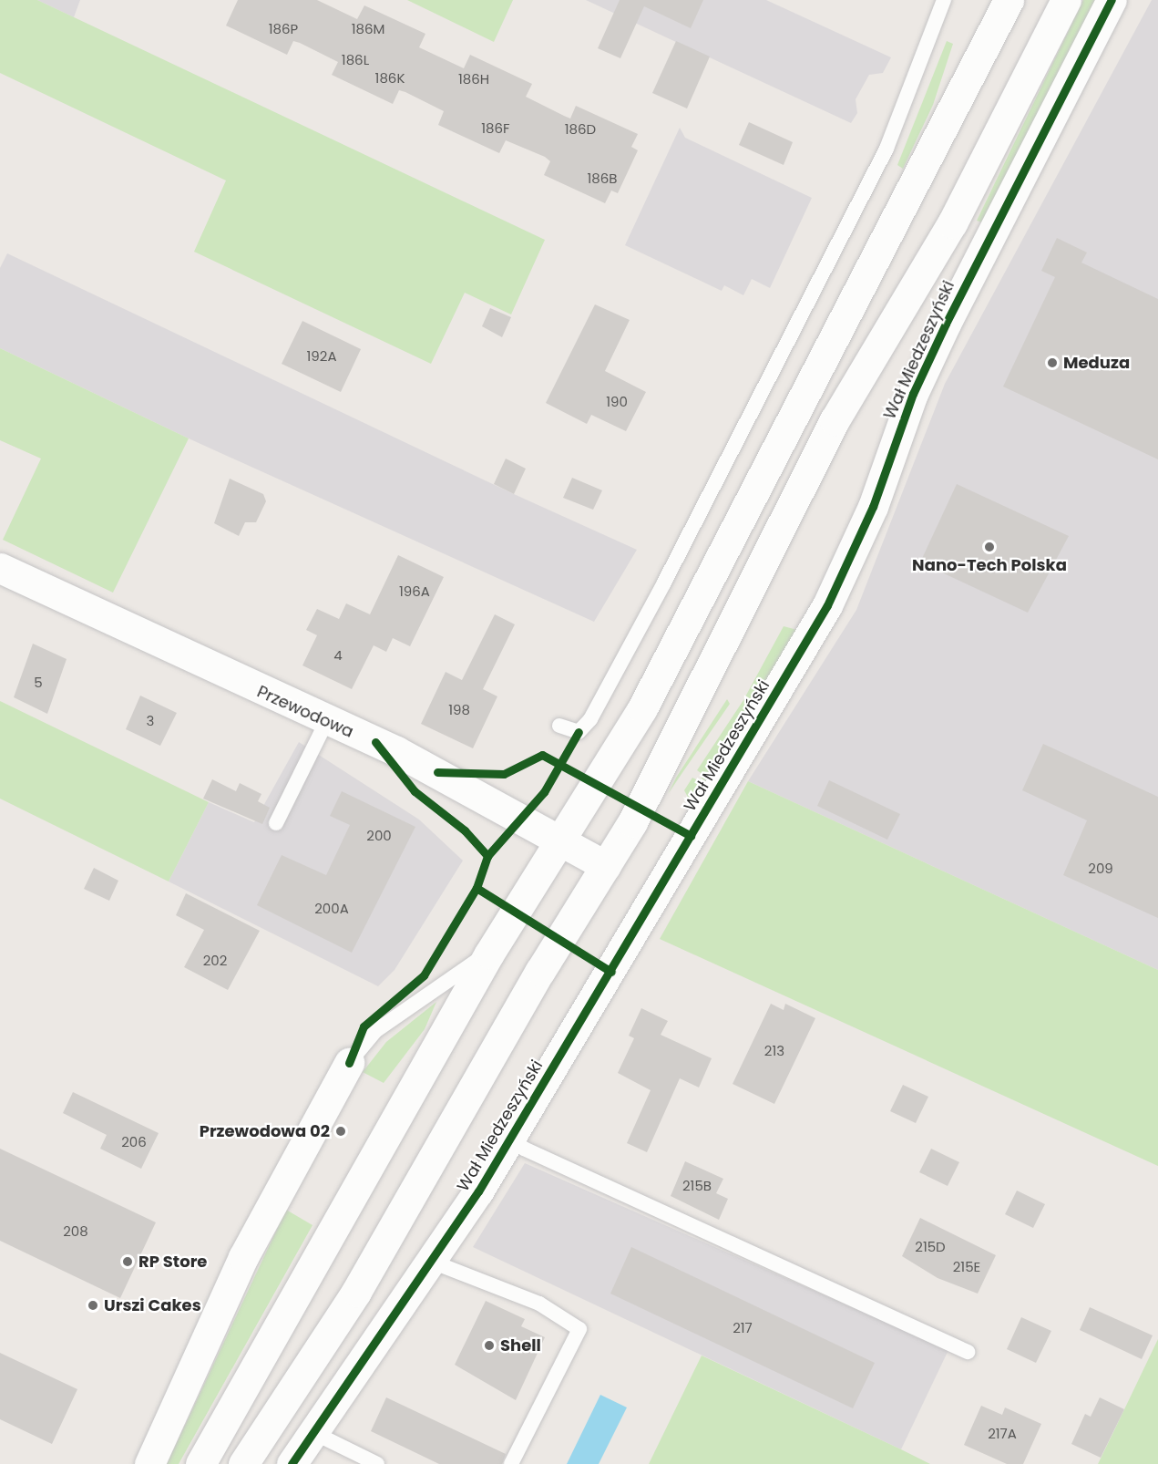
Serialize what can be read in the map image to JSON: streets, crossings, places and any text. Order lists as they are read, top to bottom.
{
  "streets": {
    "main road": ["Wał Miedzeszyński", "Przewodowa"]
  },
  "crossings": [
    ["Wał Miedzeszyński", "Przewodowa"]
  ],
  "places": [
    "Meduza",
    "Nano-Tech Polska",
    "Przewodowa 02",
    "RP Store",
    "Urszi Cakes",
    "Shell"
  ],
  "house_numbers": [
    "186P",
    "186M",
    "186L",
    "186K",
    "186H",
    "186F",
    "186D",
    "186B",
    "192A",
    "190",
    "196A",
    "4",
    "5",
    "198",
    "3",
    "200",
    "209",
    "200A",
    "202",
    "213",
    "206",
    "215B",
    "208",
    "215D",
    "215E",
    "217",
    "217A"
  ]
}
